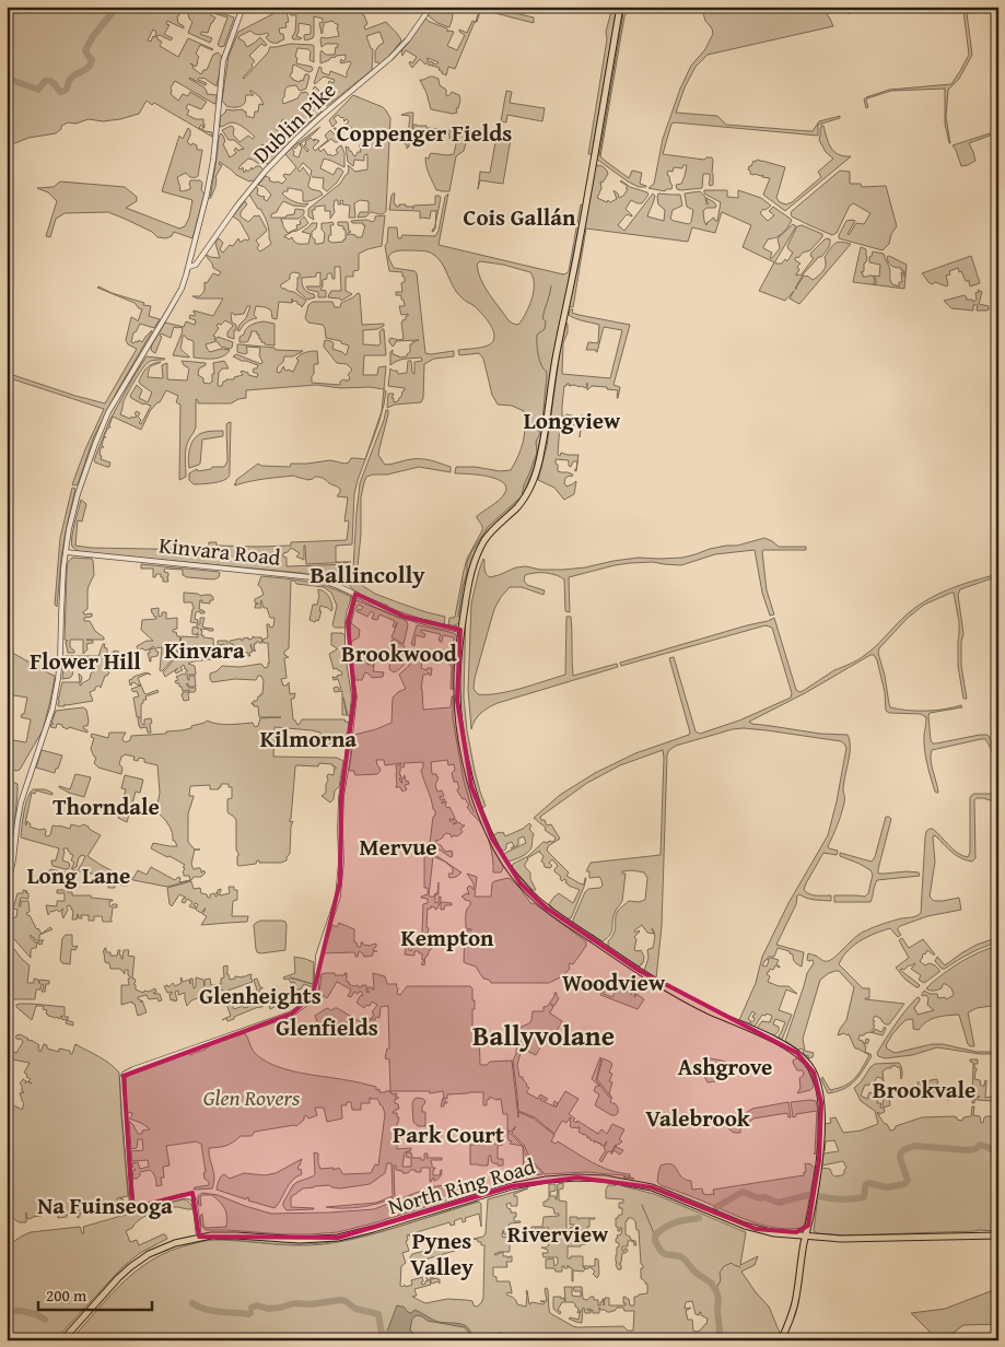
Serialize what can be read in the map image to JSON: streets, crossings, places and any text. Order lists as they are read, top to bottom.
{
  "streets": {
    "main road": ["North Ring Road"],
    "street": ["Dublin Pike", "Kinvara Road"]
  },
  "crossings": [
    ["Dublin Pike", "Kinvara Road"]
  ],
  "districts": [
    "Coppenger Fields",
    "Cois Gallán",
    "Longview",
    "Ballincolly",
    "Kinvara",
    "Brookwood",
    "Flower Hill",
    "Kilmorna",
    "Thorndale",
    "Mervue",
    "Long Lane",
    "Kempton",
    "Woodview",
    "Glenheights",
    "Glenfields",
    "Ballyvolane",
    "Ashgrove",
    "Brookvale",
    "Valebrook",
    "Park Court",
    "Na Fuinseoga",
    "Riverview",
    "Pynes Valley"
  ],
  "parks": ["Glen Rovers"],
  "scale_bar": "200 m"
}
